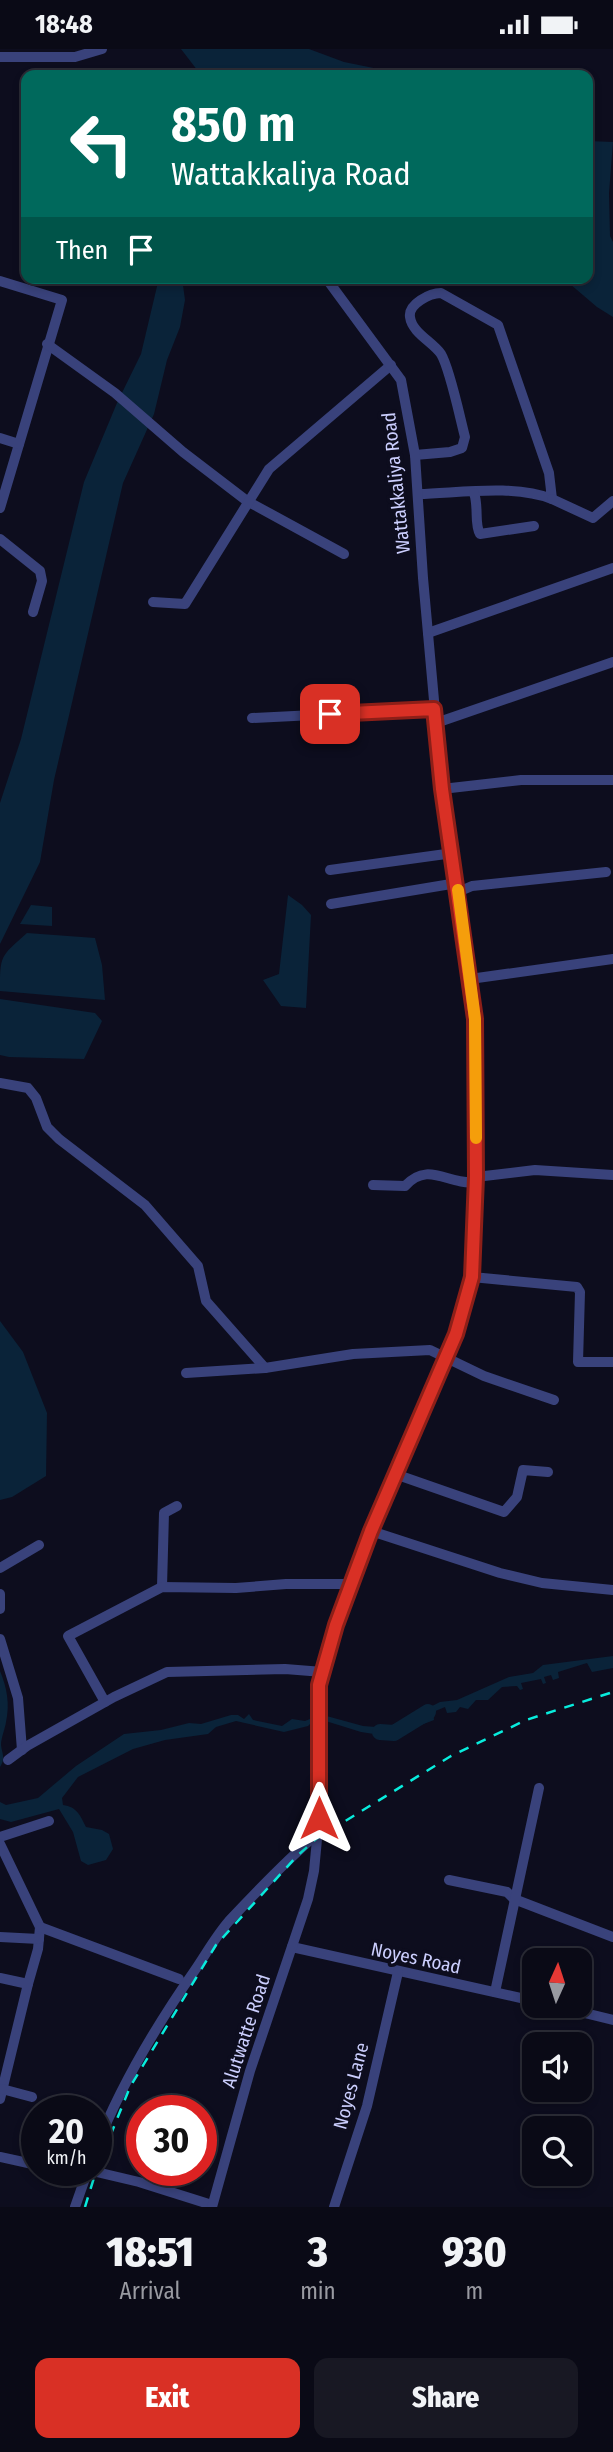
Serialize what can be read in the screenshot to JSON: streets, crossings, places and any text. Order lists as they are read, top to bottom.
{
  "streets": {
    "street": [
      "Wattakkaliya Road",
      "Noyes Road",
      "Alutwatte Road",
      "Noyes Lane"
    ]
  },
  "crossings": [
    ["Wattakkaliya Road", "Noyes Road"],
    ["Wattakkaliya Road", "Alutwatte Road"],
    ["Noyes Road", "Alutwatte Road"],
    ["Noyes Road", "Noyes Lane"]
  ],
  "north": "top",
  "page": {
    "status": "18:48",
    "turn": ["850 m", "Wattakkaliya Road"],
    "then": "Then",
    "speed": "20 km/h",
    "limit": "30",
    "eta": [
      "18:51",
      "Arrival",
      "3",
      "min",
      "930",
      "m"
    ],
    "buttons": ["Exit", "Share"]
  }
}
